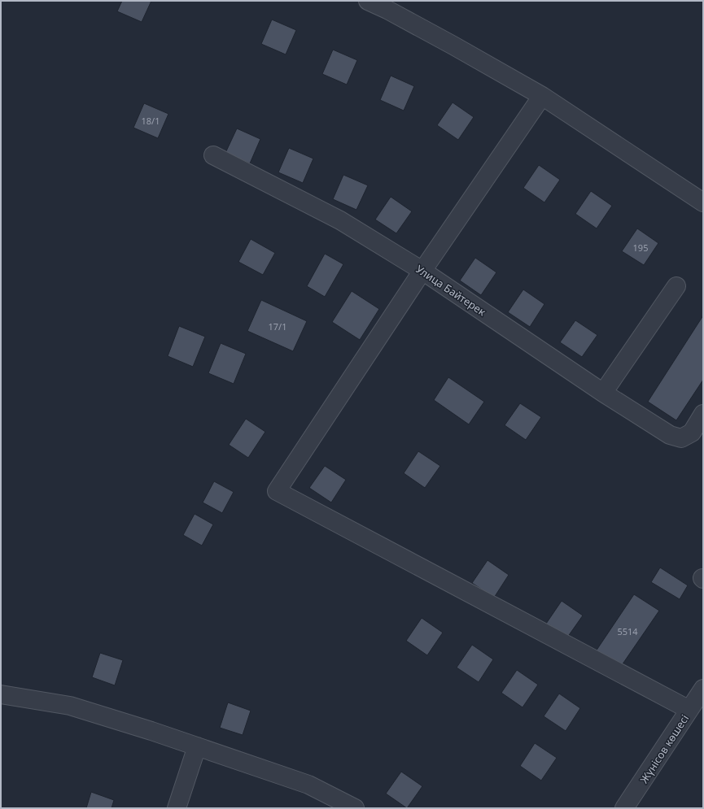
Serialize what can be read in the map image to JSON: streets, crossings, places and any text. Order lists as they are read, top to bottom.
{
  "streets": {
    "street": ["Улица Байтерек", "Жүнісов көшесі"]
  },
  "house_numbers": [
    "18/1",
    "195",
    "17/1",
    "5514"
  ]
}
